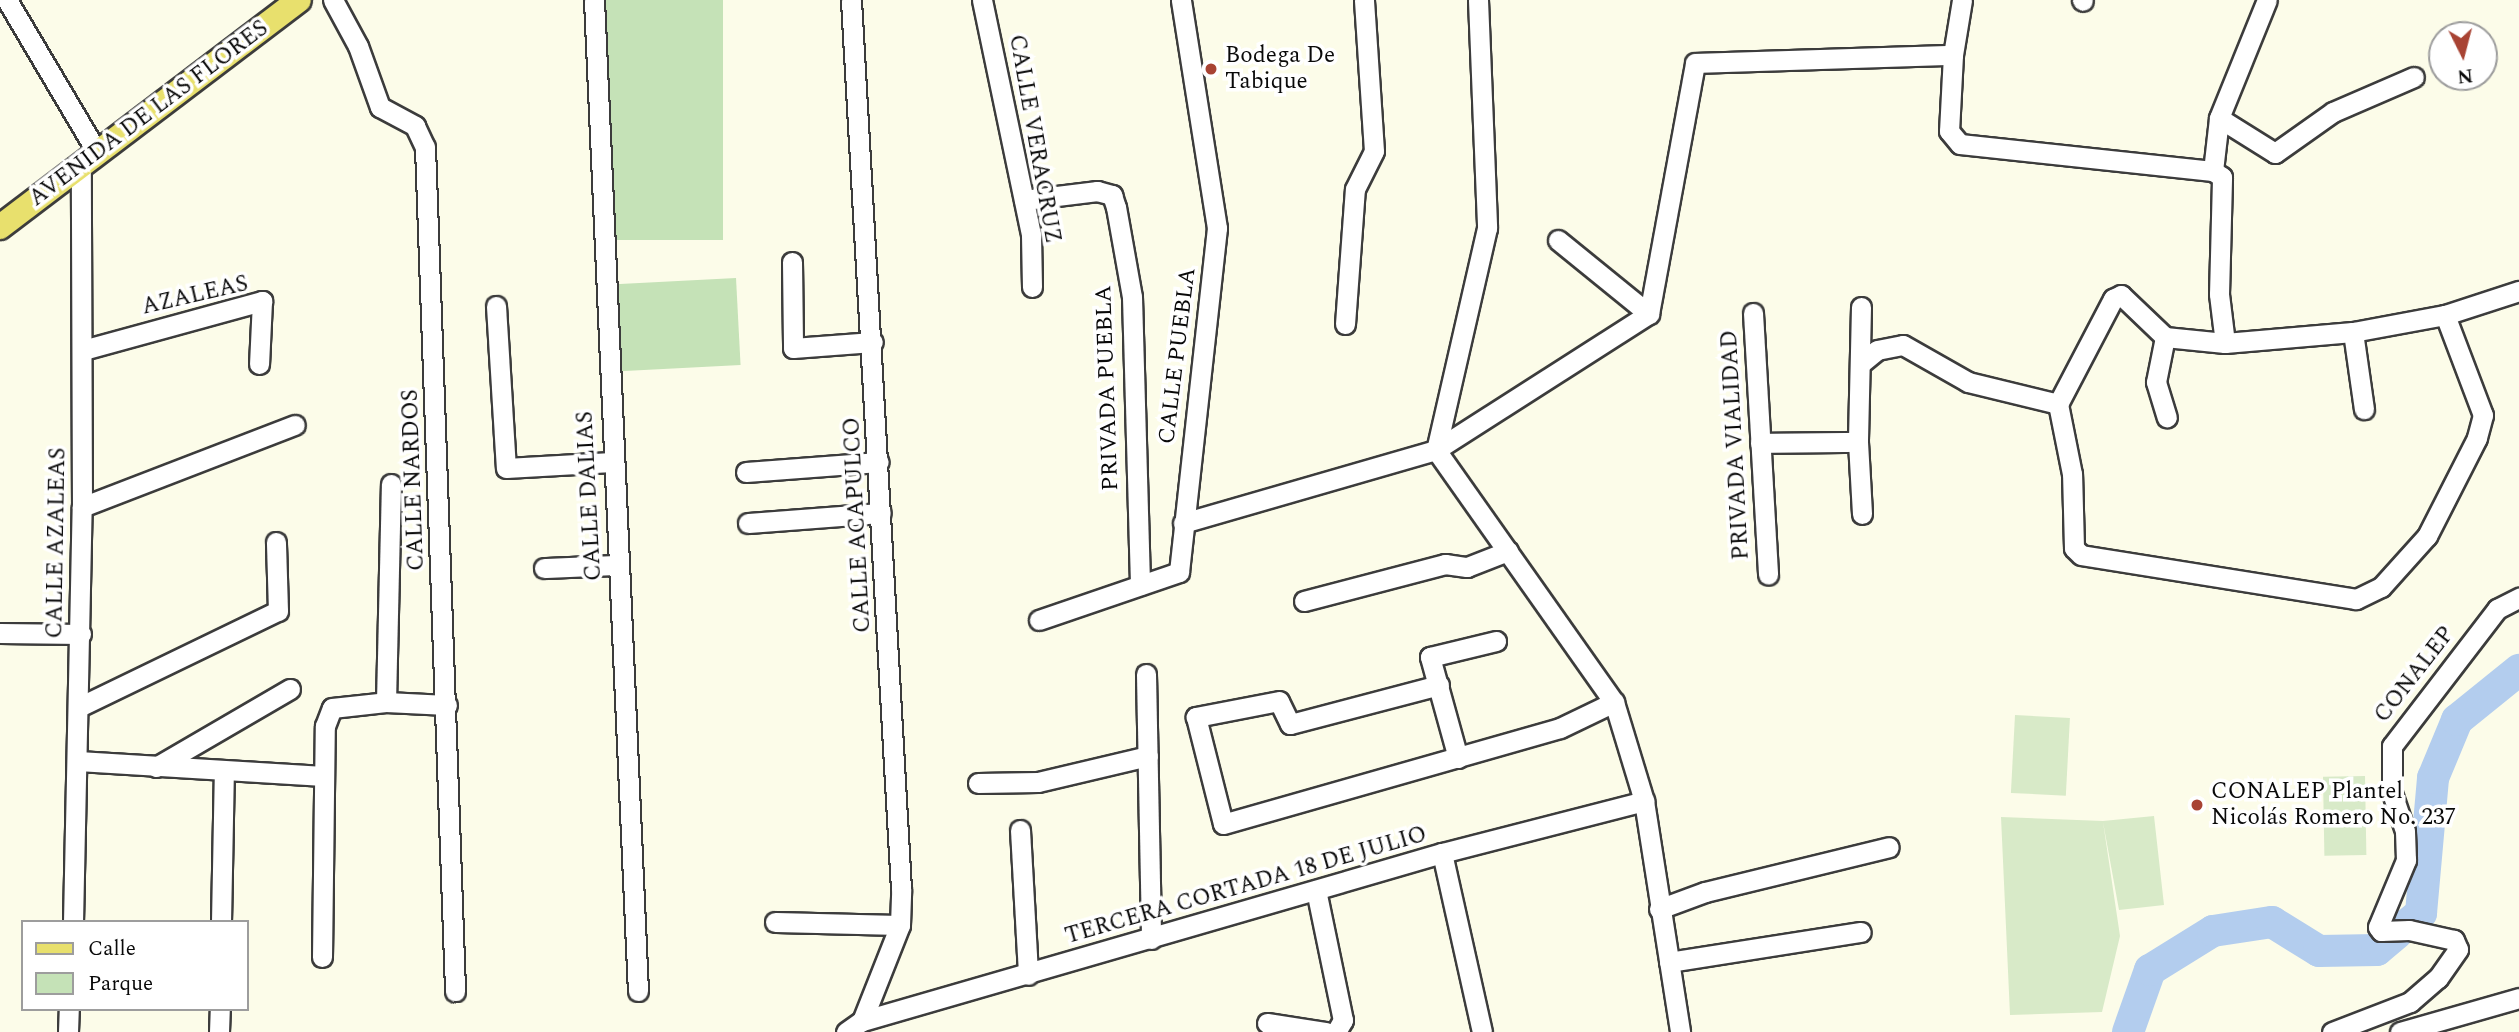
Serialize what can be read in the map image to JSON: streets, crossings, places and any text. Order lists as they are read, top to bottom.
{
  "streets": {
    "main road": ["AVENIDA DE LAS FLORES"],
    "street": [
      "CALLE VERACRUZ",
      "AZALEAS",
      "CALLE PUEBLA",
      "PRIVADA PUEBLA",
      "PRIVADA VIALIDAD",
      "CALLE NARDOS",
      "CALLE DALIAS",
      "CALLE ACAPULCO",
      "CALLE AZALEAS",
      "CONALEP",
      "TERCERA CORTADA 18 DE JULIO"
    ]
  },
  "crossings": [
    ["AVENIDA DE LAS FLORES", "CALLE AZALEAS"],
    ["CALLE VERACRUZ", "PRIVADA PUEBLA"],
    ["AZALEAS", "CALLE AZALEAS"],
    ["CALLE PUEBLA", "PRIVADA PUEBLA"],
    ["CALLE ACAPULCO", "TERCERA CORTADA 18 DE JULIO"]
  ],
  "places": ["Bodega De Tabique", "CONALEP Plantel Nicolás Romero No. 237"],
  "legend": ["Calle", "Parque"],
  "north": "bottom"
}
